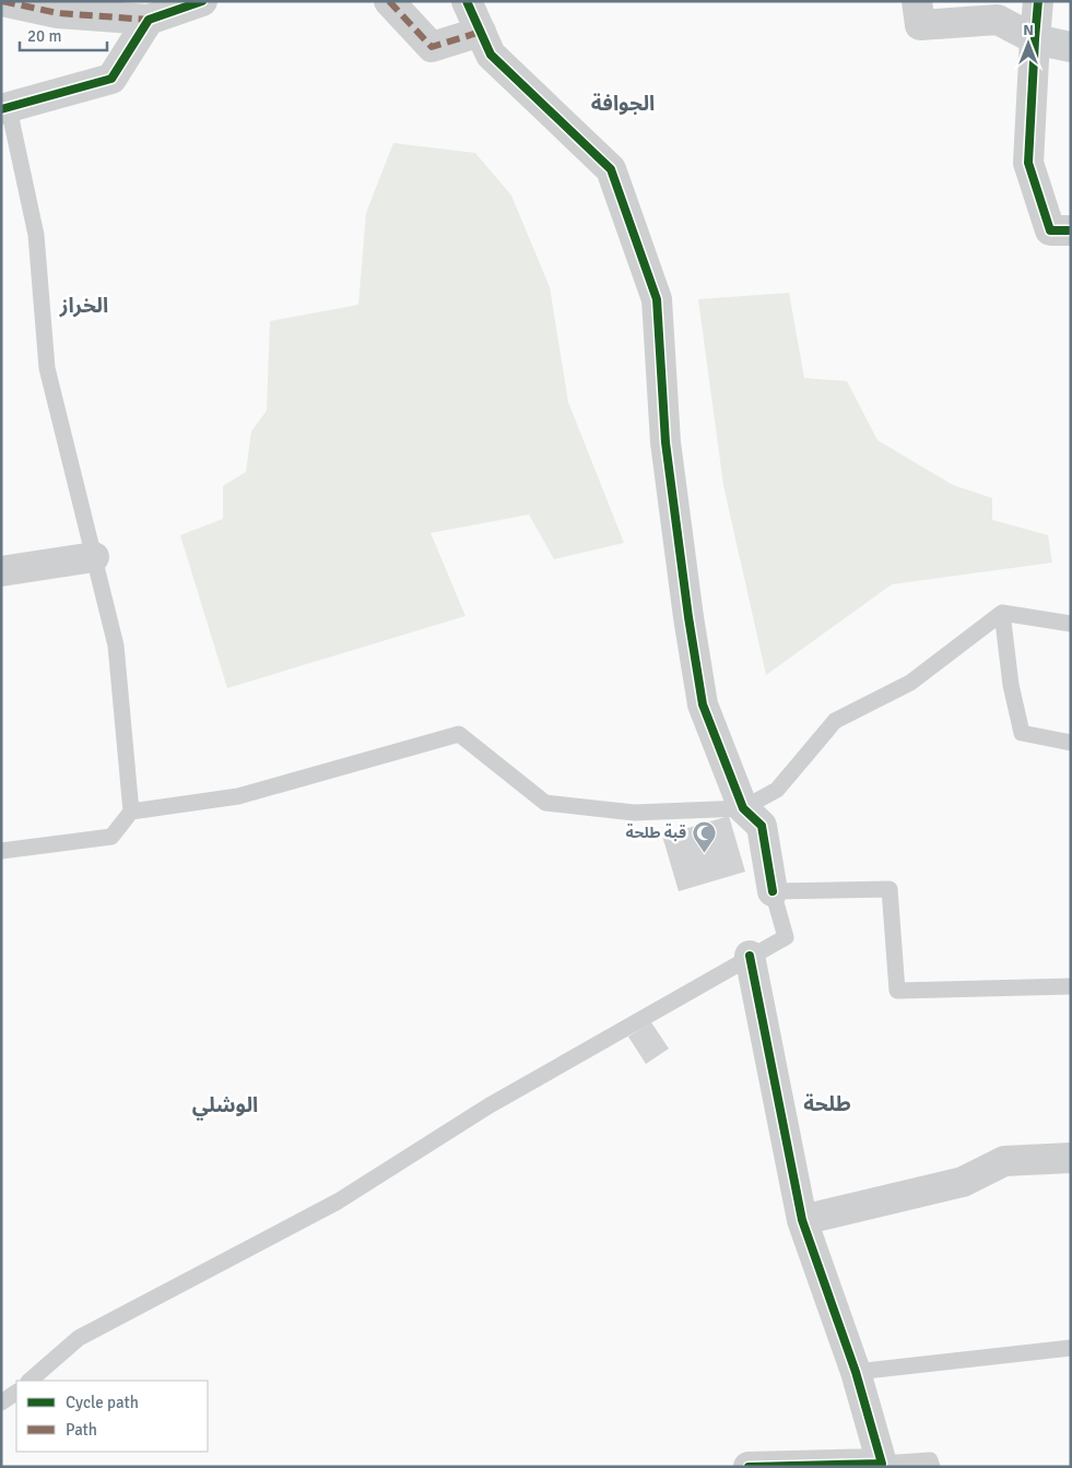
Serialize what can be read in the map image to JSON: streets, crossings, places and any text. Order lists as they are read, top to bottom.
{
  "districts": [
    "الجوافة",
    "الخراز",
    "طلحة",
    "الوشلي"
  ],
  "places": {
    "mosque": ["قبة طلحة"]
  },
  "legend": ["Cycle path", "Path"],
  "scale_bar": "20 m",
  "north": "top"
}
